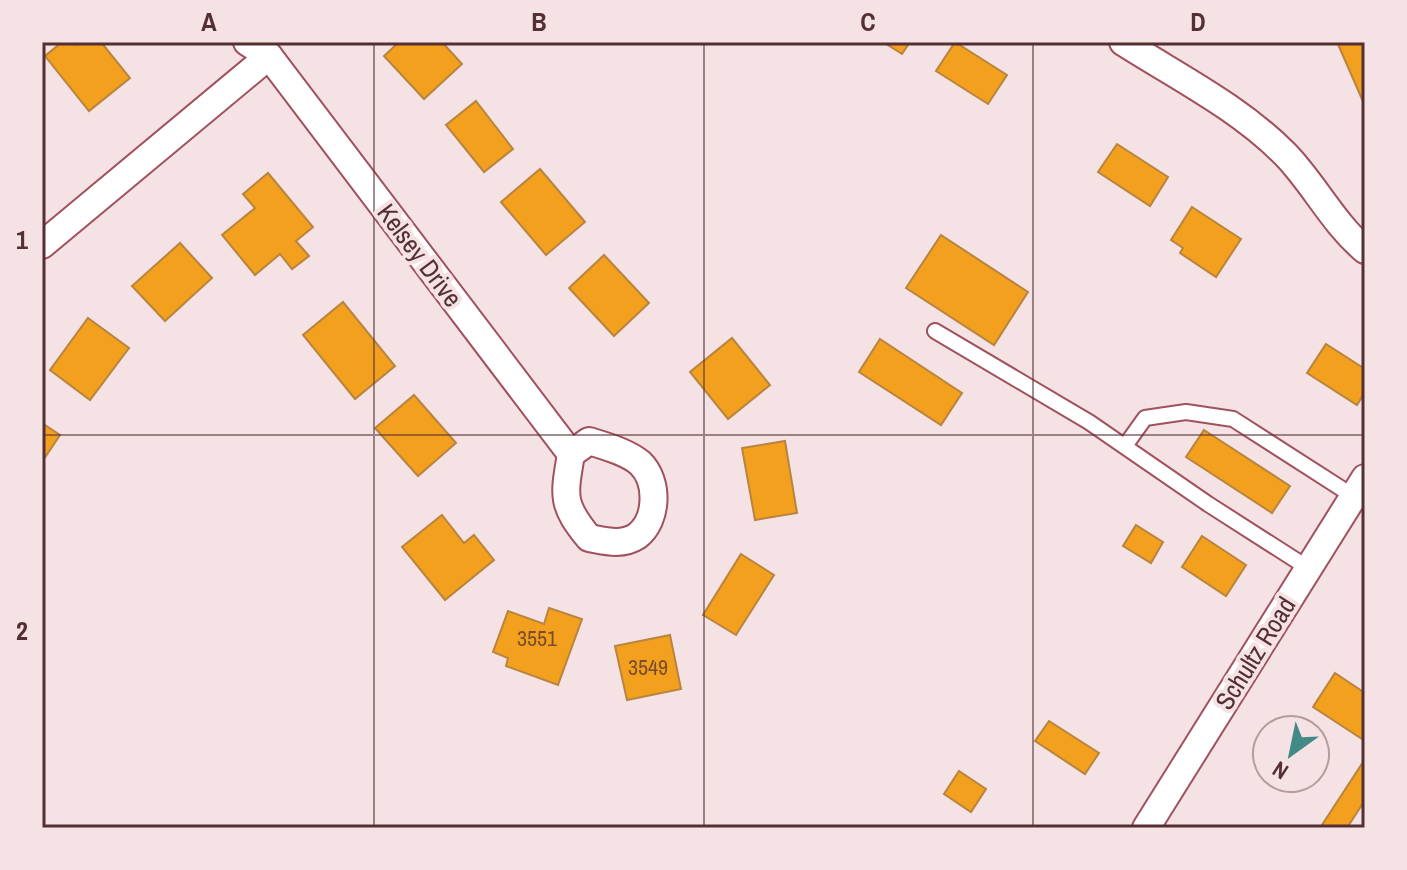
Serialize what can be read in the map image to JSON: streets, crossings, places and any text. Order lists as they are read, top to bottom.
{
  "streets": {
    "street": ["Kelsey Drive", "Schultz Road"]
  },
  "house_numbers": ["3551", "3549"],
  "north": "bottom left",
  "grid": {
    "columns": [
      "A",
      "B",
      "C",
      "D"
    ],
    "rows": ["1", "2"]
  }
}
